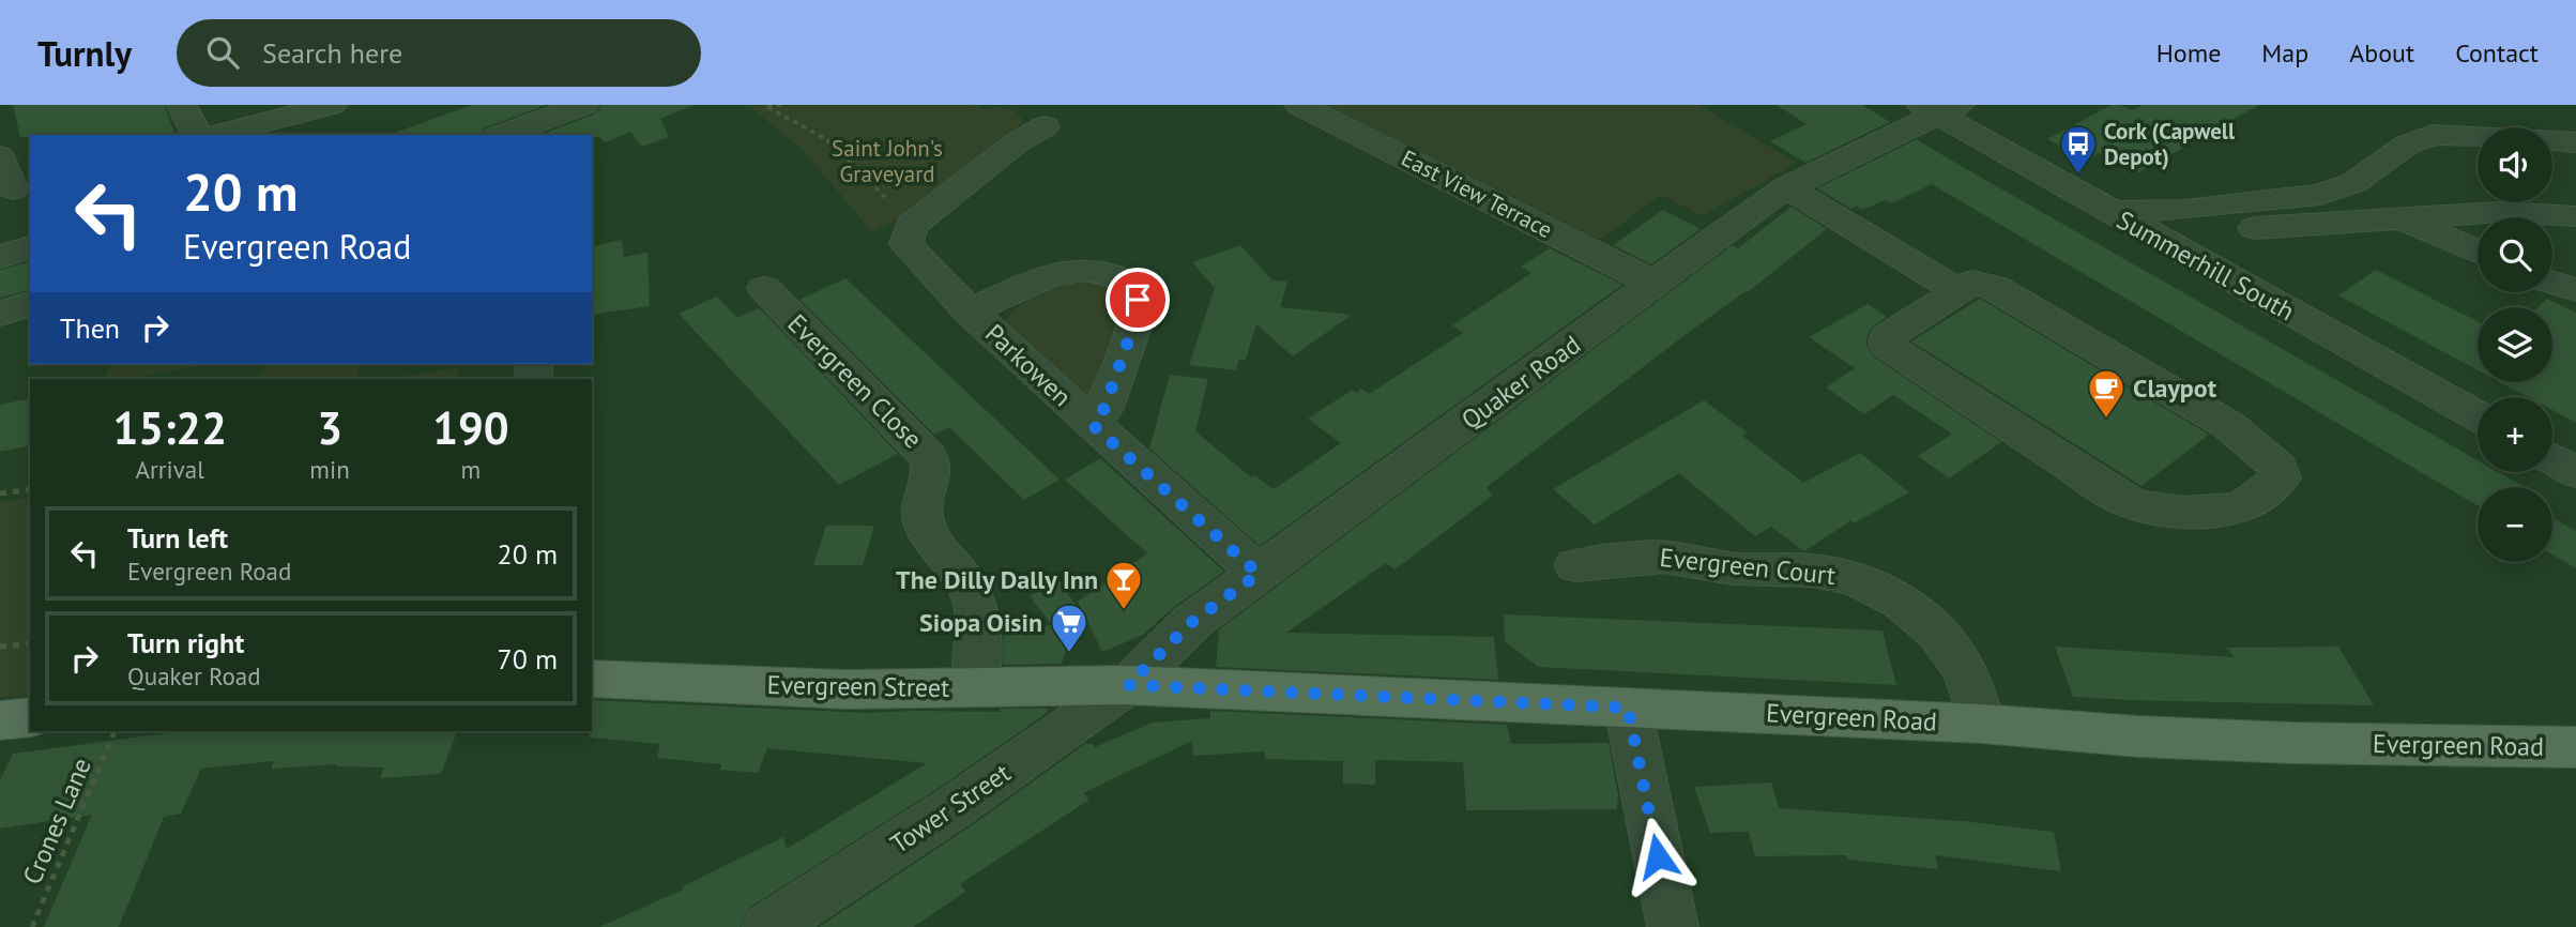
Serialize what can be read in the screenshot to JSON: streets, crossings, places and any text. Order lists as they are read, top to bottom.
{
  "streets": {
    "main road": ["Evergreen Street", "Evergreen Road"],
    "street": [
      "East View Terrace",
      "Summerhill South",
      "Parkowen",
      "Evergreen Close",
      "Quaker Road",
      "Evergreen Court",
      "Tower Street"
    ],
    "path": ["Crones Lane"]
  },
  "crossings": [
    ["East View Terrace", "Quaker Road"],
    ["Summerhill South", "Quaker Road"],
    ["Parkowen", "Quaker Road"],
    ["Evergreen Close", "Evergreen Street"],
    ["Quaker Road", "Evergreen Street"],
    ["Quaker Road", "Evergreen Road"],
    ["Quaker Road", "Tower Street"],
    ["Evergreen Court", "Evergreen Road"],
    ["Evergreen Street", "Evergreen Road"],
    ["Evergreen Street", "Tower Street"],
    ["Evergreen Road", "Tower Street"]
  ],
  "parks": ["Saint John's Graveyard"],
  "places": {
    "bus stop": ["Cork (Capwell Depot)"],
    "cafe": ["Claypot"],
    "bar": ["The Dilly Dally Inn"],
    "supermarket": ["Siopa Oisin"]
  },
  "page": {
    "header": "Turnly",
    "search": "Search here",
    "nav": [
      "Home",
      "Map",
      "About",
      "Contact"
    ],
    "map_buttons": ["+", "−"],
    "turn": ["20 m", "Evergreen Road"],
    "then": "Then",
    "eta": [
      "15:22",
      "Arrival",
      "3",
      "min",
      "190",
      "m"
    ],
    "list": [
      {
        "name": "Turn left",
        "note": "Evergreen Road",
        "value": "20 m"
      },
      {
        "name": "Turn right",
        "note": "Quaker Road",
        "value": "70 m"
      }
    ]
  }
}
